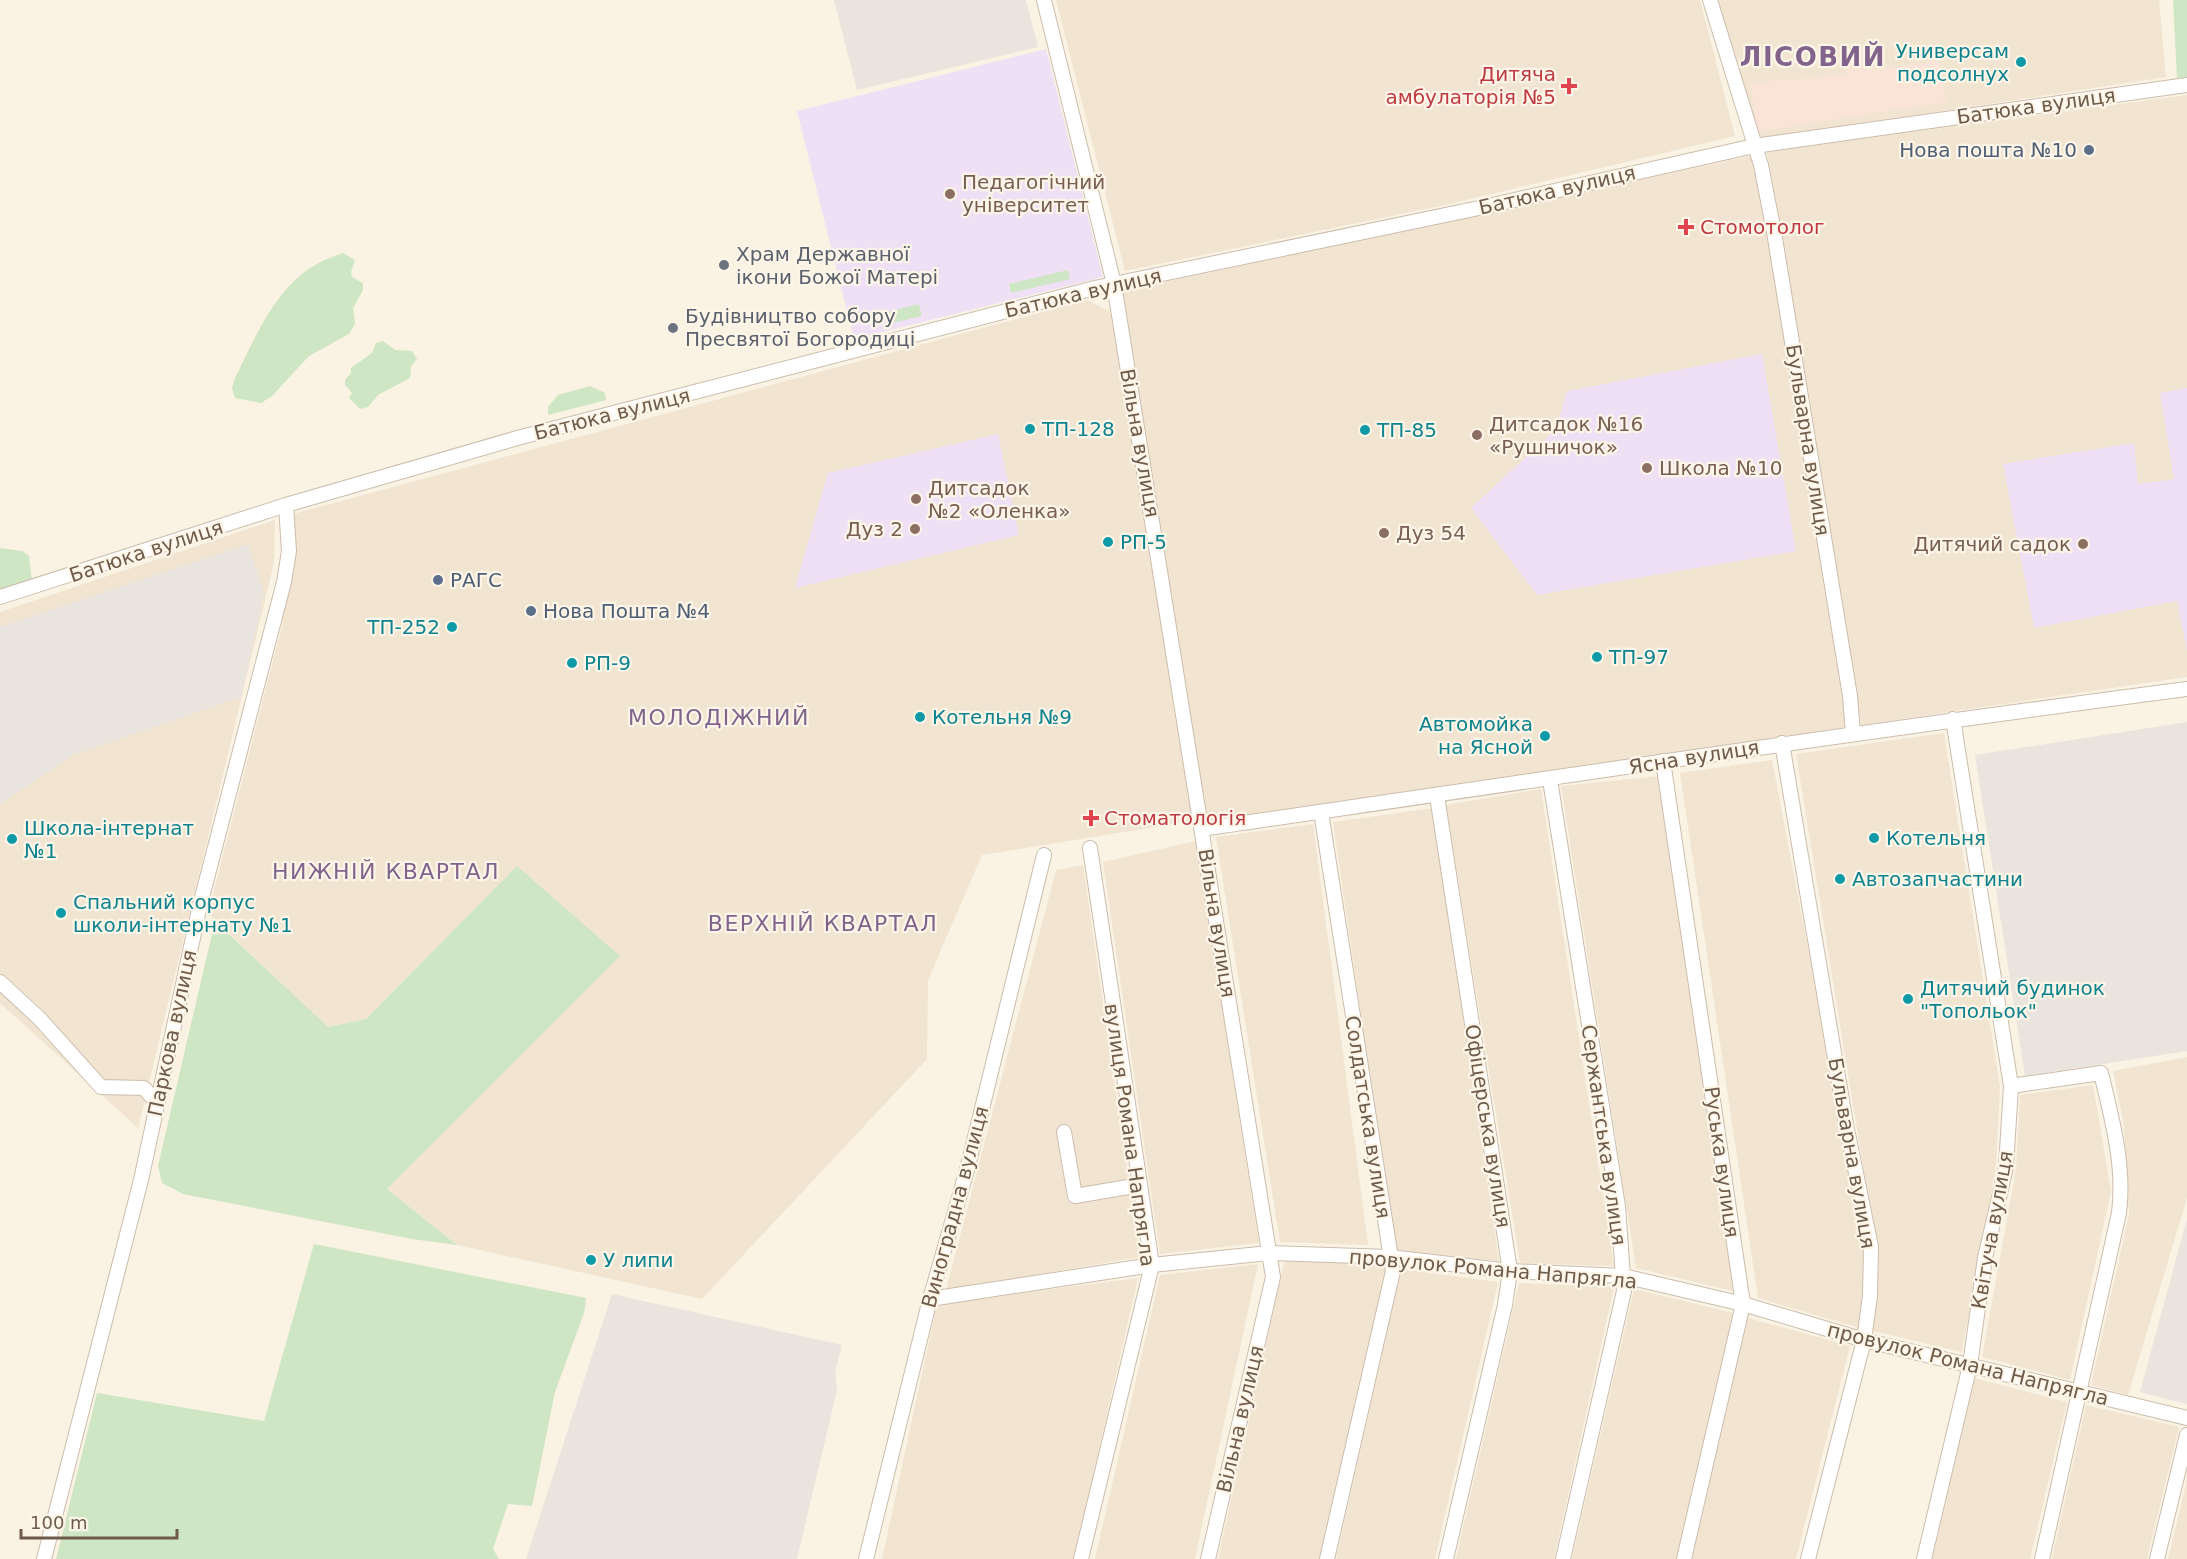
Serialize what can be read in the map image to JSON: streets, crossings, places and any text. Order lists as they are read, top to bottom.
{
  "streets": {
    "street": [
      "Батюка вулиця",
      "Бульварна вулиця",
      "Вільна вулиця",
      "Ясна вулиця",
      "Паркова вулиця",
      "Солдатська вулиця",
      "Офіцерська вулиця",
      "вулиця Романа Напрягла",
      "Сержантська вулиця",
      "Руська вулиця",
      "Виноградна вулиця",
      "Квітуча вулиця",
      "провулок Романа Напрягла"
    ]
  },
  "crossings": [
    ["Батюка вулиця", "Бульварна вулиця"],
    ["Батюка вулиця", "Вільна вулиця"],
    ["Батюка вулиця", "Паркова вулиця"],
    ["Бульварна вулиця", "Ясна вулиця"],
    ["Бульварна вулиця", "провулок Романа Напрягла"],
    ["Вільна вулиця", "Ясна вулиця"],
    ["Вільна вулиця", "провулок Романа Напрягла"],
    ["Ясна вулиця", "Солдатська вулиця"],
    ["Ясна вулиця", "Офіцерська вулиця"],
    ["Ясна вулиця", "Сержантська вулиця"],
    ["Ясна вулиця", "Руська вулиця"],
    ["Ясна вулиця", "Квітуча вулиця"],
    ["Солдатська вулиця", "провулок Романа Напрягла"],
    ["Офіцерська вулиця", "провулок Романа Напрягла"],
    ["вулиця Романа Напрягла", "провулок Романа Напрягла"],
    ["Сержантська вулиця", "провулок Романа Напрягла"],
    ["Руська вулиця", "провулок Романа Напрягла"],
    ["Виноградна вулиця", "провулок Романа Напрягла"],
    ["Квітуча вулиця", "провулок Романа Напрягла"]
  ],
  "districts": [
    "ЛІСОВИЙ",
    "МОЛОДІЖНИЙ",
    "НИЖНІЙ КВАРТАЛ",
    "ВЕРХНІЙ КВАРТАЛ"
  ],
  "places": {
    "other": [
      "Универсам подсолнух",
      "Нова пошта №10",
      "Педагогічний університет",
      "Храм Державної ікони Божої Матері",
      "Будівництво собору Пресвятої Богородиці",
      "ТП-128",
      "ТП-85",
      "Дитсадок №16 «Рушничок»",
      "Школа №10",
      "Дитсадок №2 «Оленка»",
      "Дуз 2",
      "Дуз 54",
      "РП-5",
      "Дитячий садок",
      "РАГС",
      "Нова Пошта №4",
      "ТП-252",
      "ТП-97",
      "РП-9",
      "Котельня №9",
      "Автомойка на Ясной",
      "Котельня",
      "Школа-інтернат №1",
      "Автозапчастини",
      "Спальний корпус школи-інтернату №1",
      "Дитячий будинок \"Топольок\"",
      "У липи"
    ],
    "health": ["Дитяча амбулаторія №5", "Стомотолог", "Стоматологія"]
  },
  "scale_bar": "100 m"
}
